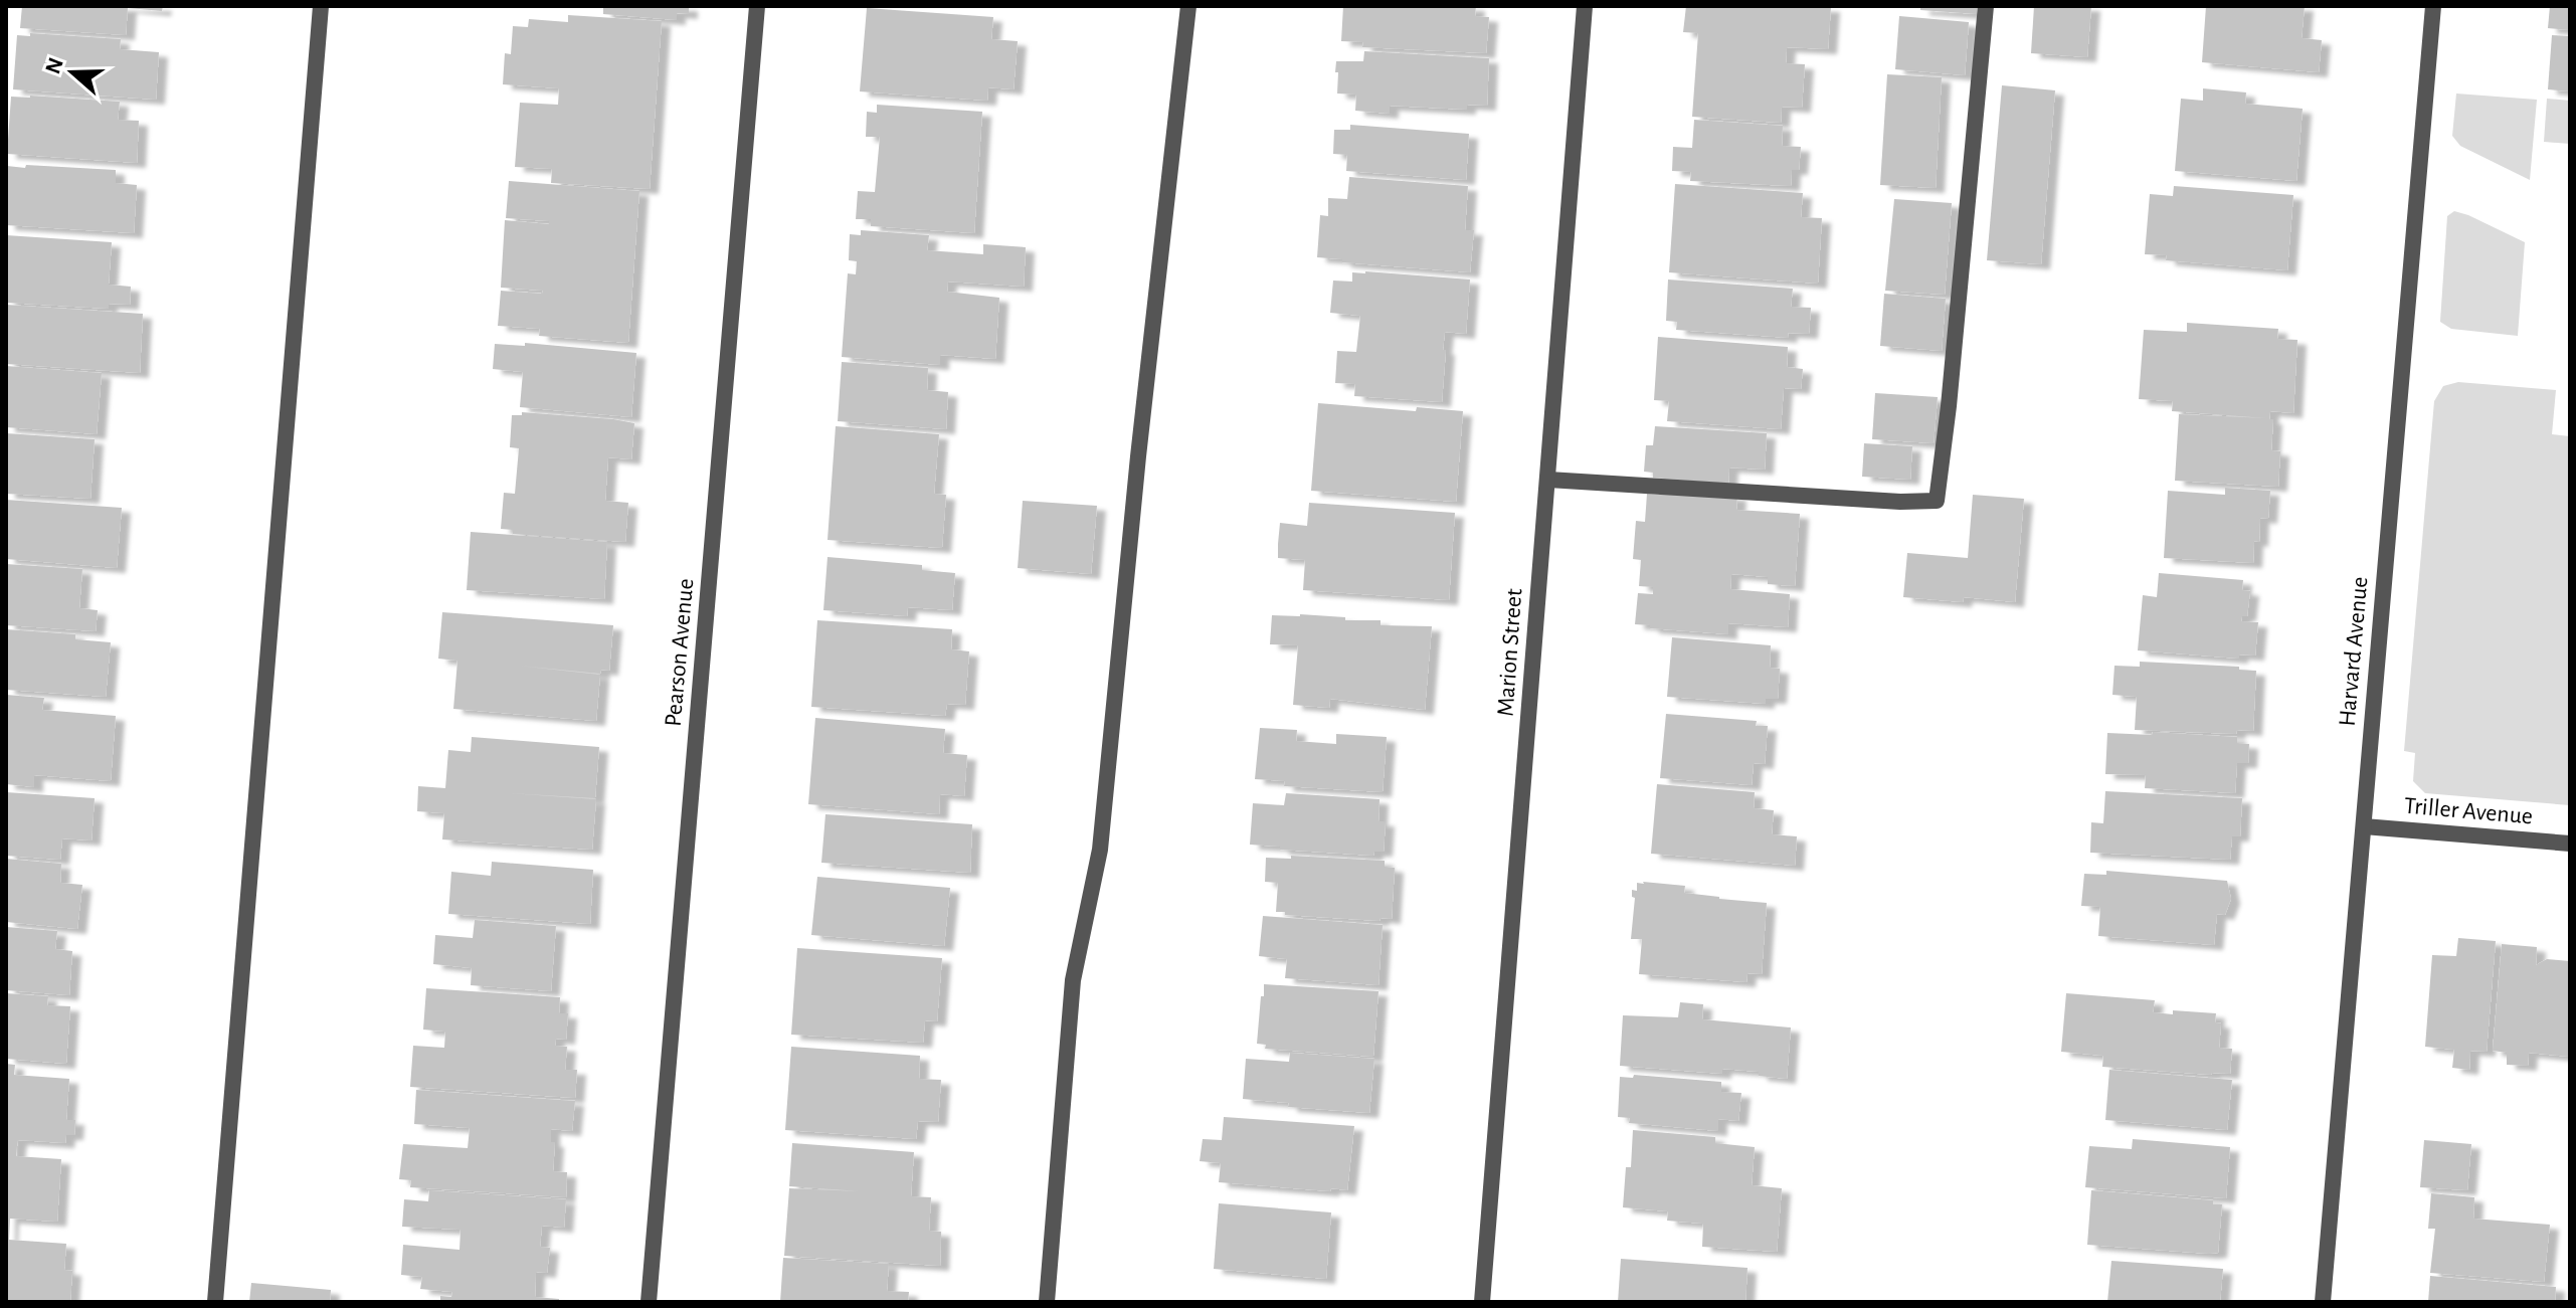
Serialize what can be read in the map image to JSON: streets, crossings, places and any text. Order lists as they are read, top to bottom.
{
  "streets": {
    "street": [
      "Harvard Avenue",
      "Pearson Avenue",
      "Marion Street",
      "Triller Avenue"
    ]
  },
  "crossings": [
    ["Harvard Avenue", "Triller Avenue"]
  ],
  "north": "left"
}
